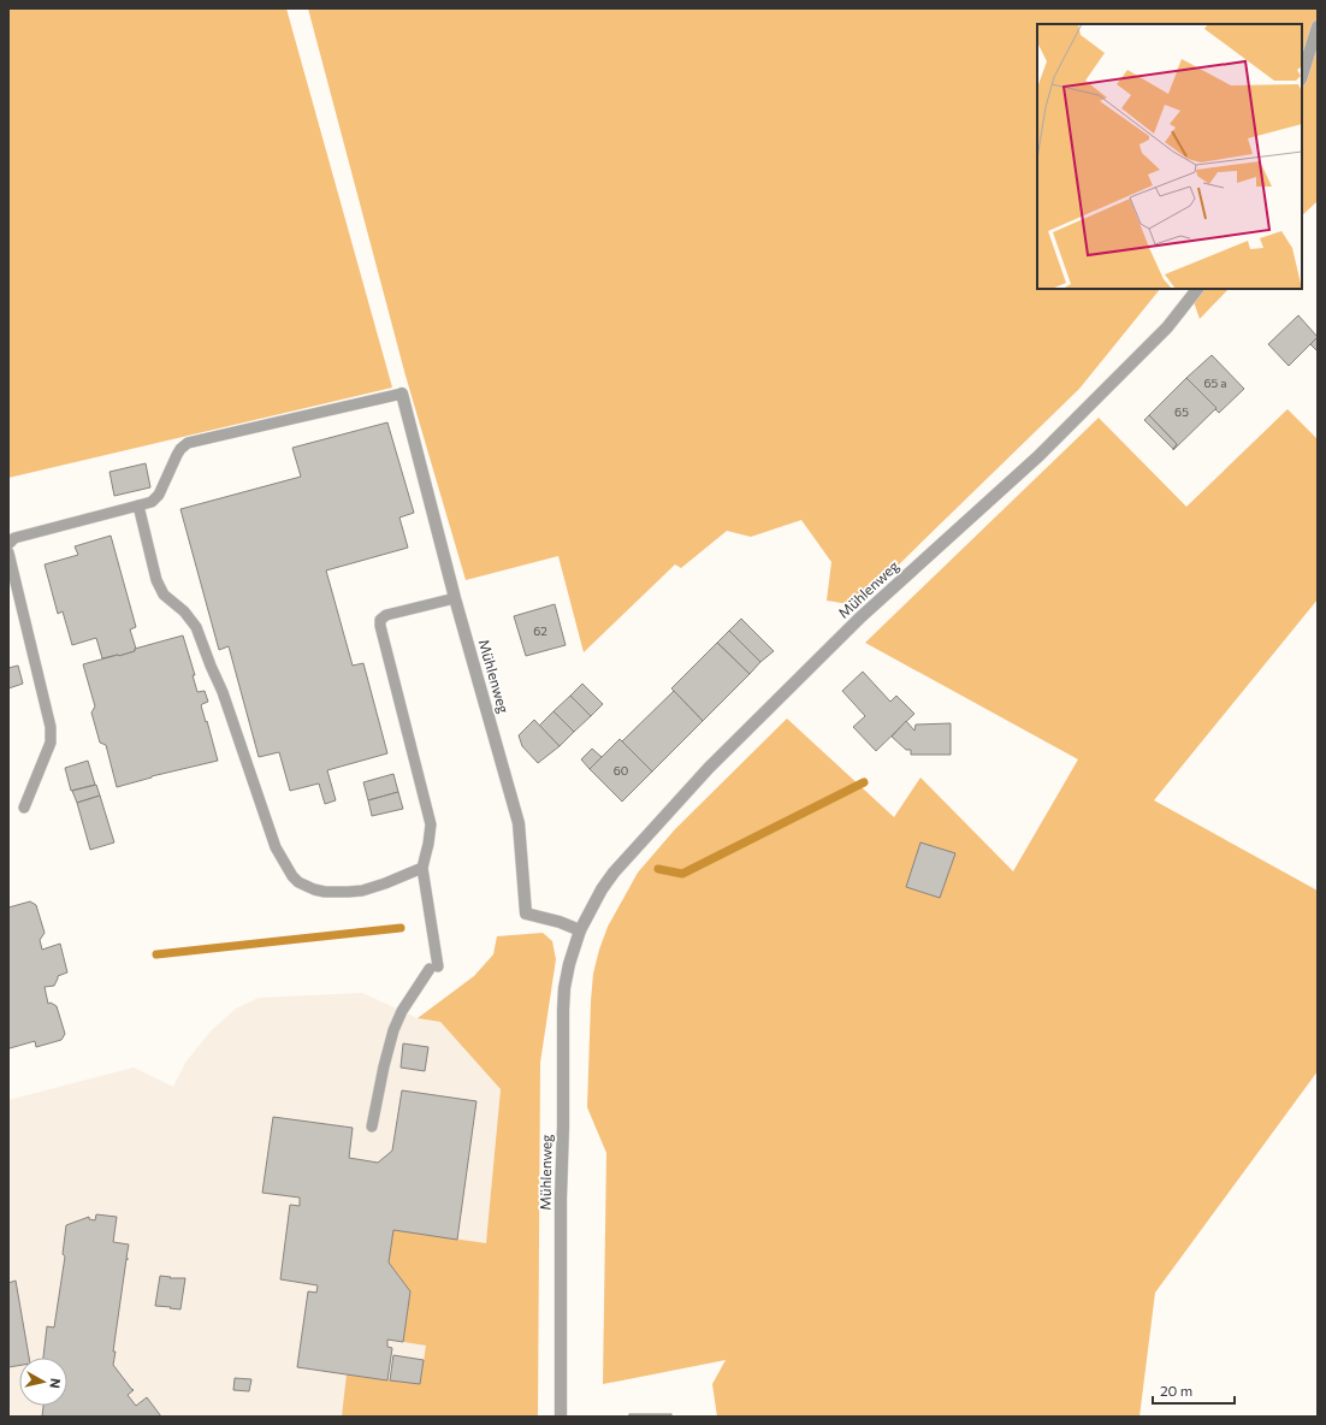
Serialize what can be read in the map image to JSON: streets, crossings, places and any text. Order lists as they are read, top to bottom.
{
  "streets": {
    "street": ["Mühlenweg"]
  },
  "house_numbers": [
    "65 a",
    "65",
    "62",
    "60"
  ],
  "scale_bar": "20 m",
  "north": "right"
}
